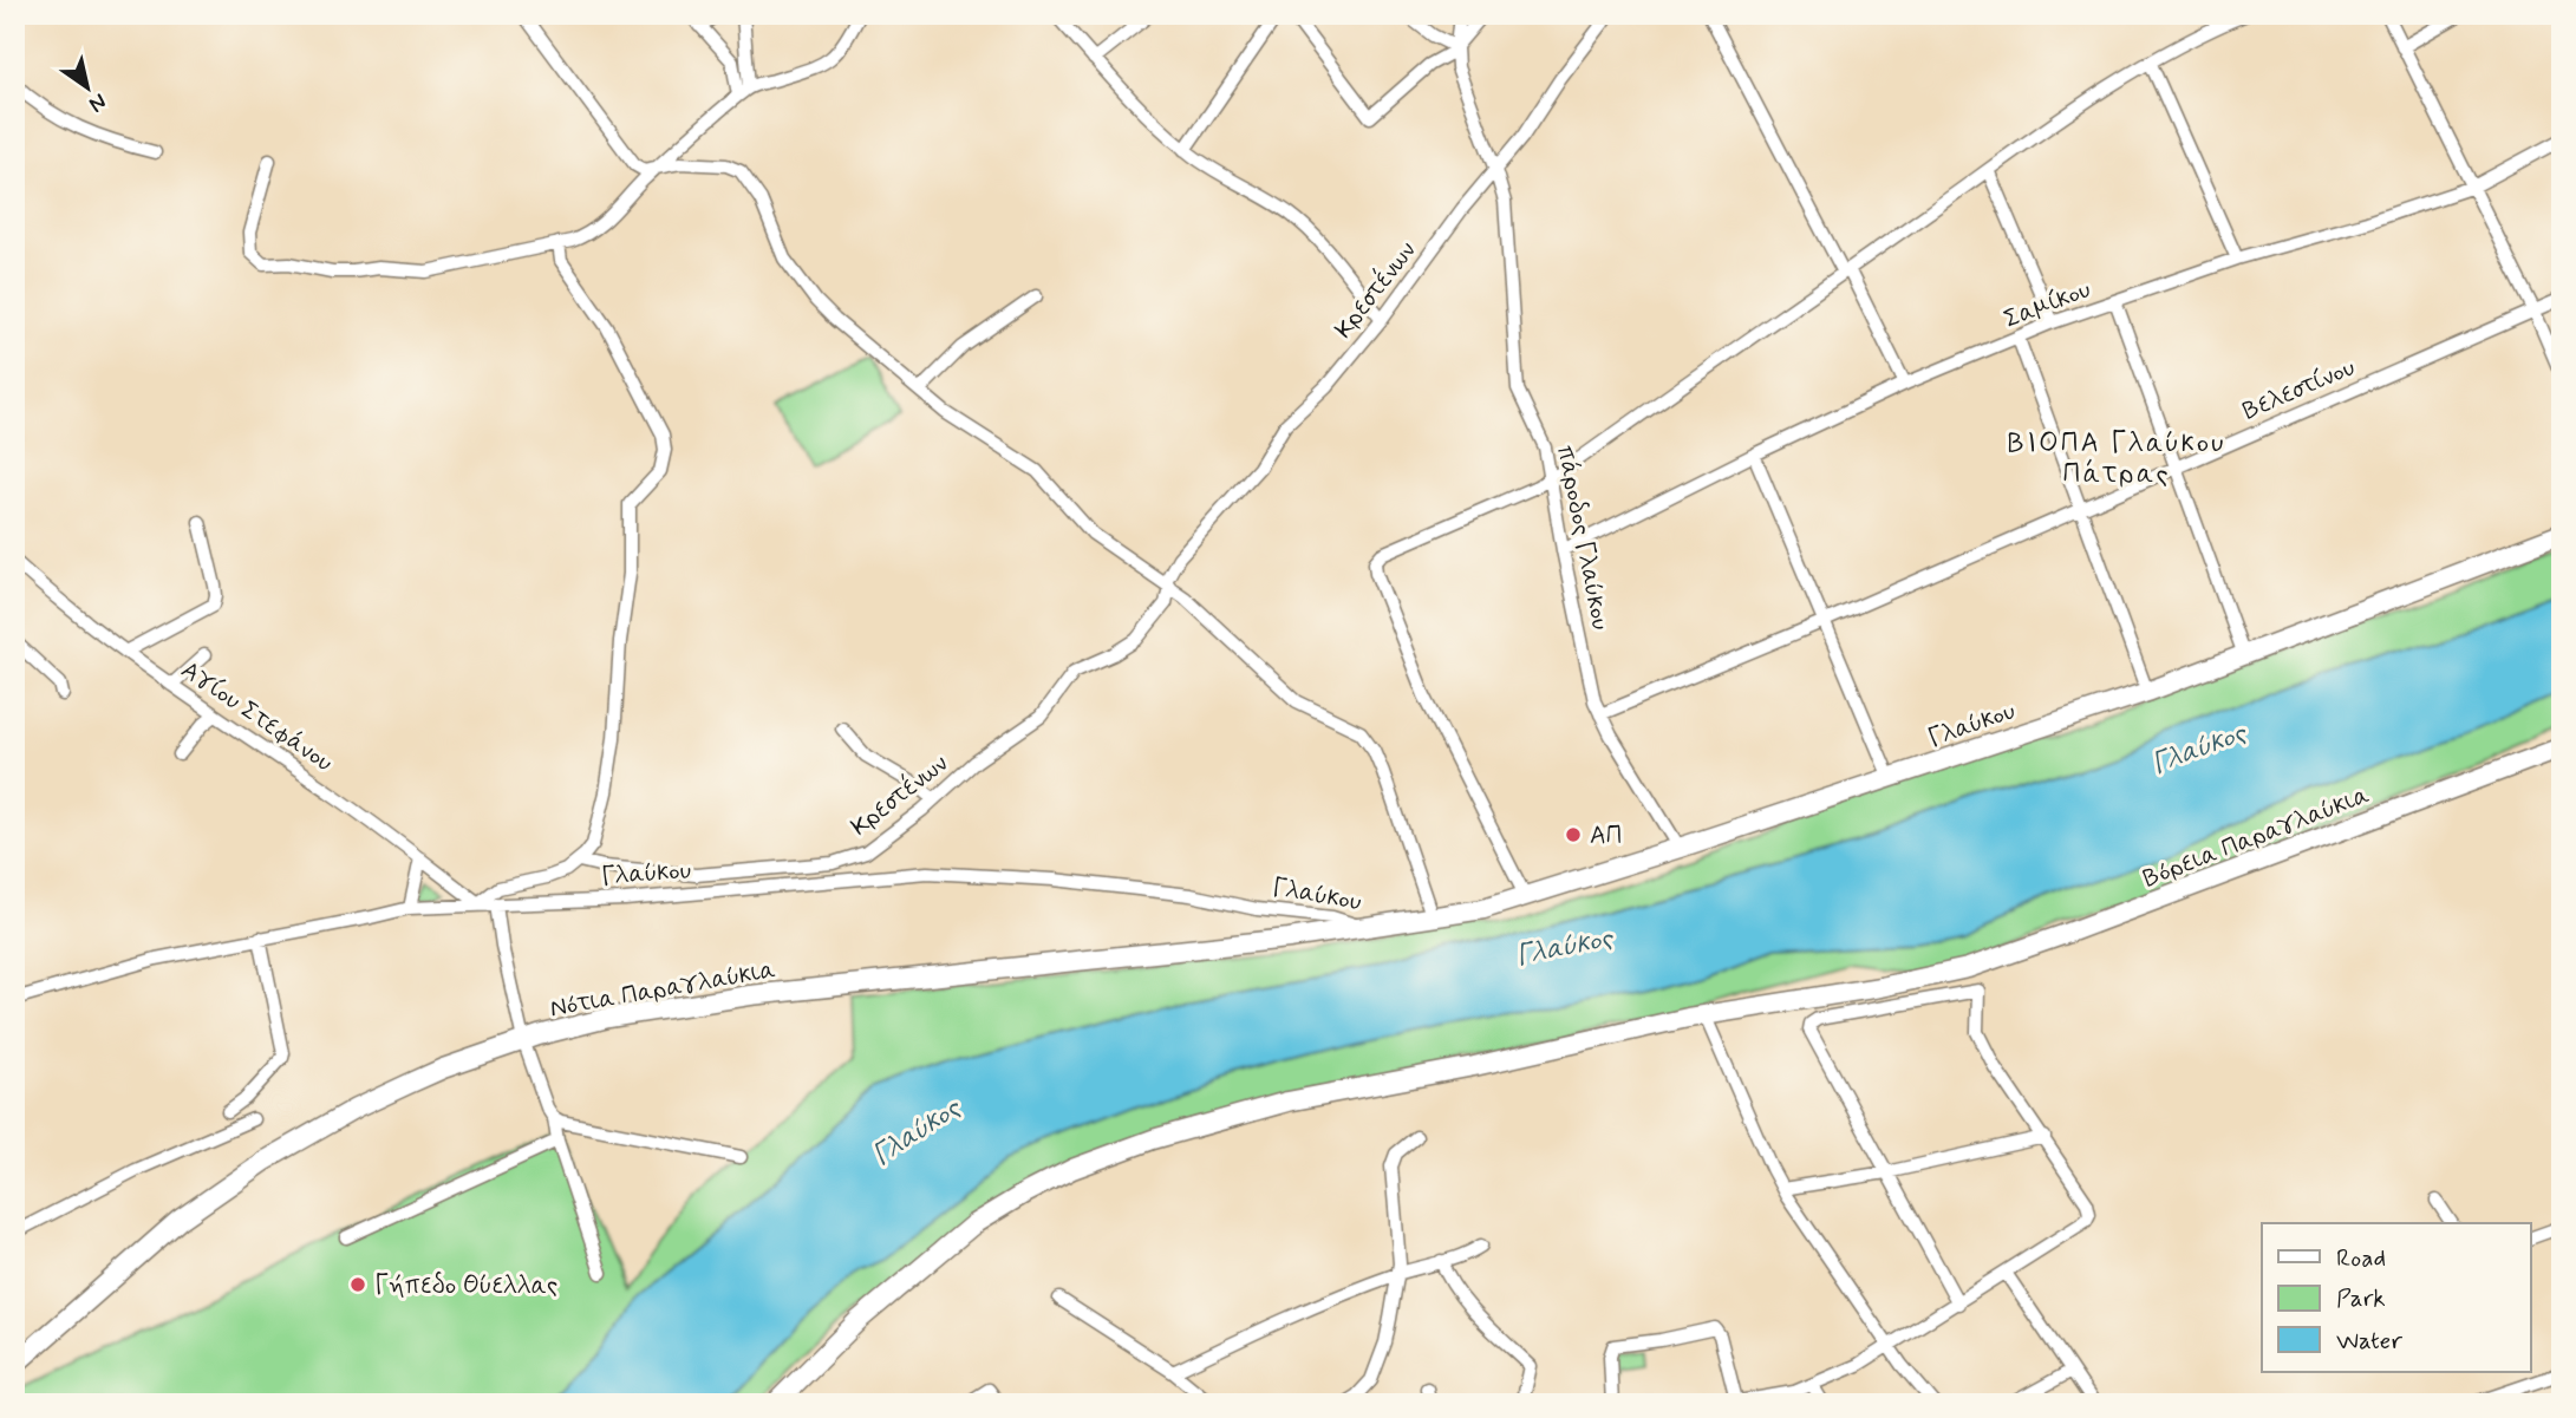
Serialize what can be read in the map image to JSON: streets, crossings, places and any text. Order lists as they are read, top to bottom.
{
  "streets": {
    "main road": ["Γλαύκου", "Βόρεια Παραγλαύκια", "Νότια Παραγλαύκια"],
    "street": [
      "Κρεστένων",
      "Σαμίκου",
      "Βελεστίνου",
      "πάροδος Γλαύκου",
      "Αγίου Στεφάνου"
    ]
  },
  "crossings": [
    ["Κρεστένων", "πάροδος Γλαύκου"],
    ["Σαμίκου", "πάροδος Γλαύκου"],
    ["Βελεστίνου", "πάροδος Γλαύκου"],
    ["πάροδος Γλαύκου", "Γλαύκου"],
    ["Αγίου Στεφάνου", "Γλαύκου"],
    ["Γλαύκου", "Νότια Παραγλαύκια"]
  ],
  "districts": ["ΒΙΟΠΑ Γλαύκου Πάτρας"],
  "water": ["Γλαύκος"],
  "places": ["ΑΠ", "Γήπεδο Θύελλας"],
  "legend": ["Road", "Park", "Water"],
  "north": "bottom right"
}
